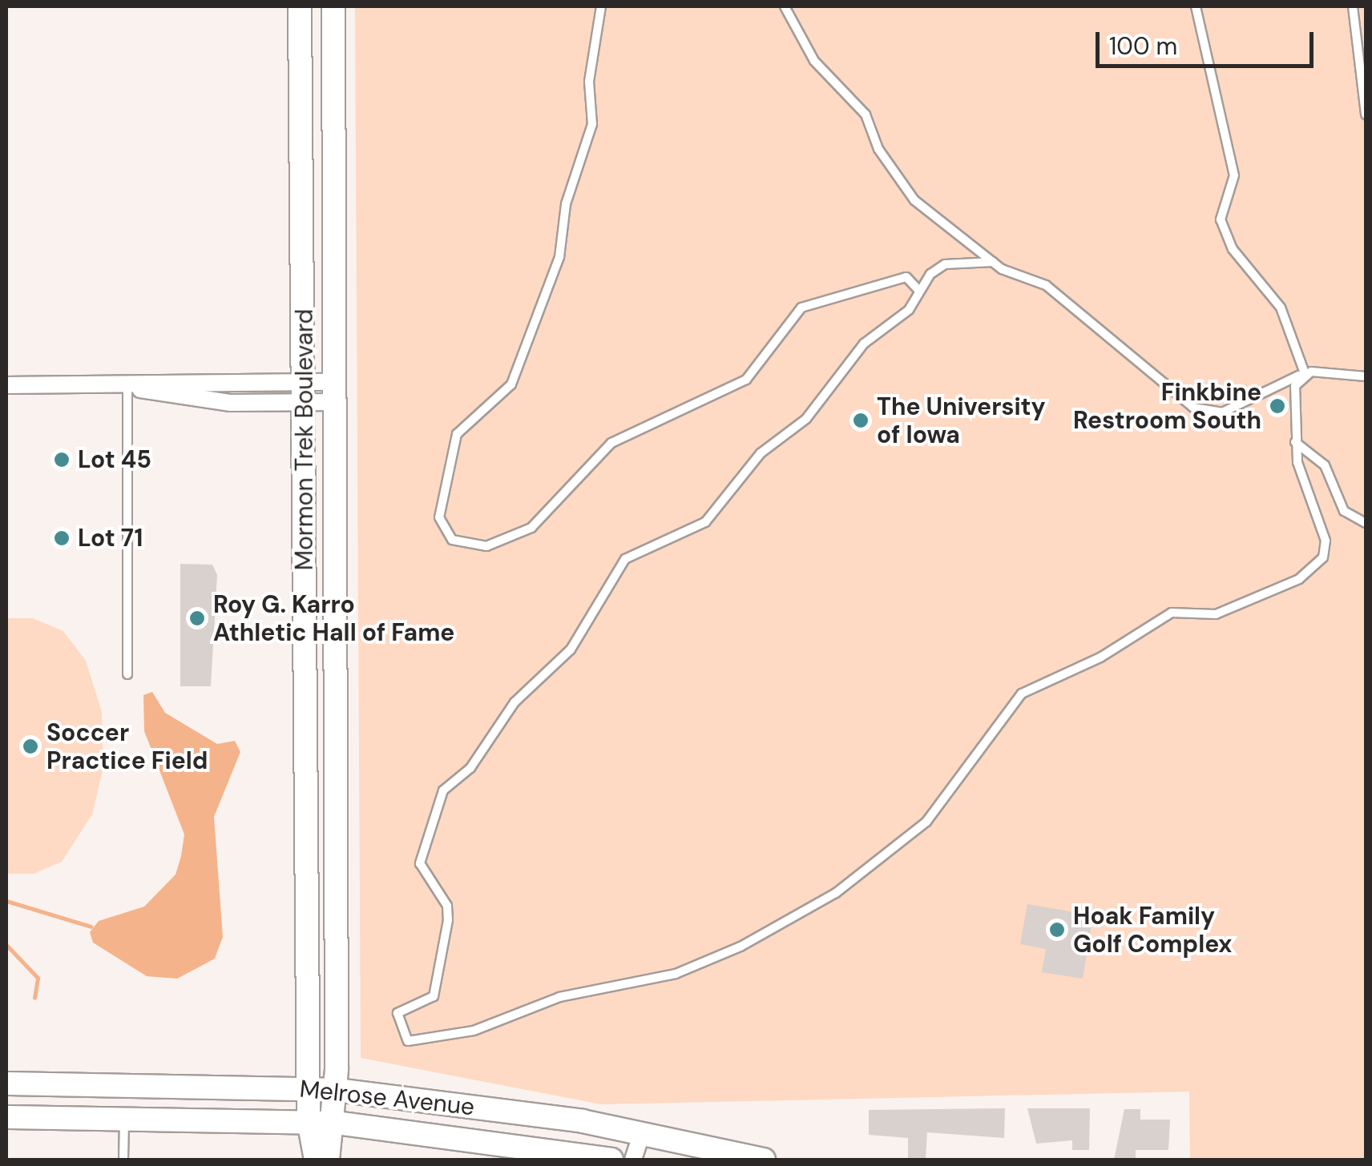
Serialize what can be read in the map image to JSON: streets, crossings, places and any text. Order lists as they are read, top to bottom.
{
  "streets": {
    "main road": ["Mormon Trek Boulevard", "Melrose Avenue"]
  },
  "crossings": [
    ["Mormon Trek Boulevard", "Melrose Avenue"]
  ],
  "places": [
    "Finkbine Restroom South",
    "The University of Iowa",
    "Lot 45",
    "Lot 71",
    "Roy G. Karro Athletic Hall of Fame",
    "Soccer Practice Field",
    "Hoak Family Golf Complex"
  ],
  "scale_bar": "100 m"
}
